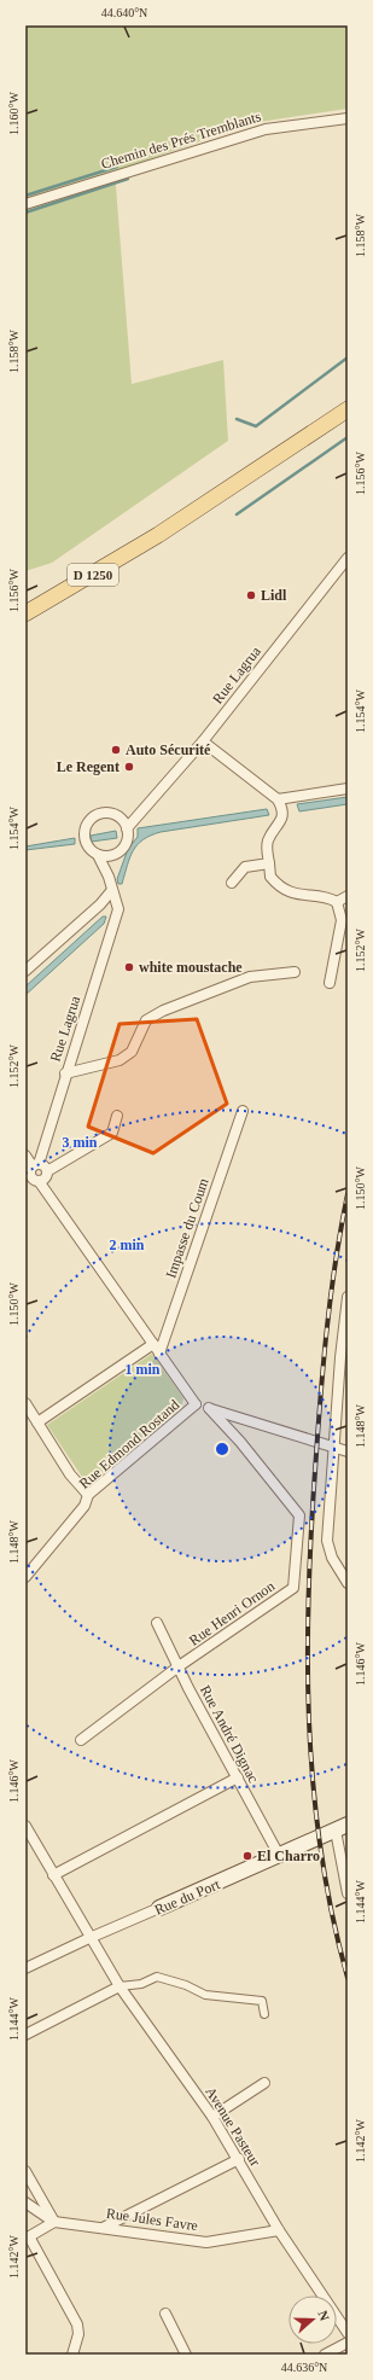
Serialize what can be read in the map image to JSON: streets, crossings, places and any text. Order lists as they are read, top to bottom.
{
  "streets": {
    "main road": ["D 1250", "Rue du Port"],
    "street": [
      "Chemin des Prés Tremblants",
      "Rue Lagrua",
      "Impasse du Coum",
      "Rue Edmond Rostand",
      "Rue Henri Ornon",
      "Rue André Dignac",
      "Avenue Pasteur",
      "Rue Jules Favre"
    ]
  },
  "crossings": [
    ["Rue Edmond Rostand", "Rue Henri Ornon"],
    ["Rue Henri Ornon", "Rue André Dignac"],
    ["Rue André Dignac", "Rue du Port"],
    ["Rue du Port", "Avenue Pasteur"],
    ["Avenue Pasteur", "Rue Jules Favre"]
  ],
  "places": [
    "Lidl",
    "Auto Sécurité",
    "Le Regent",
    "white moustache",
    "El Charro"
  ],
  "north": "right",
  "coordinates": [
    "44.640°N",
    "1.160°W",
    "1.158°W",
    "1.156°W",
    "1.154°W",
    "1.152°W",
    "1.150°W",
    "1.148°W",
    "1.146°W",
    "1.144°W",
    "1.142°W",
    "44.636°N"
  ],
  "rings": ["3 min", "2 min", "1 min"]
}
